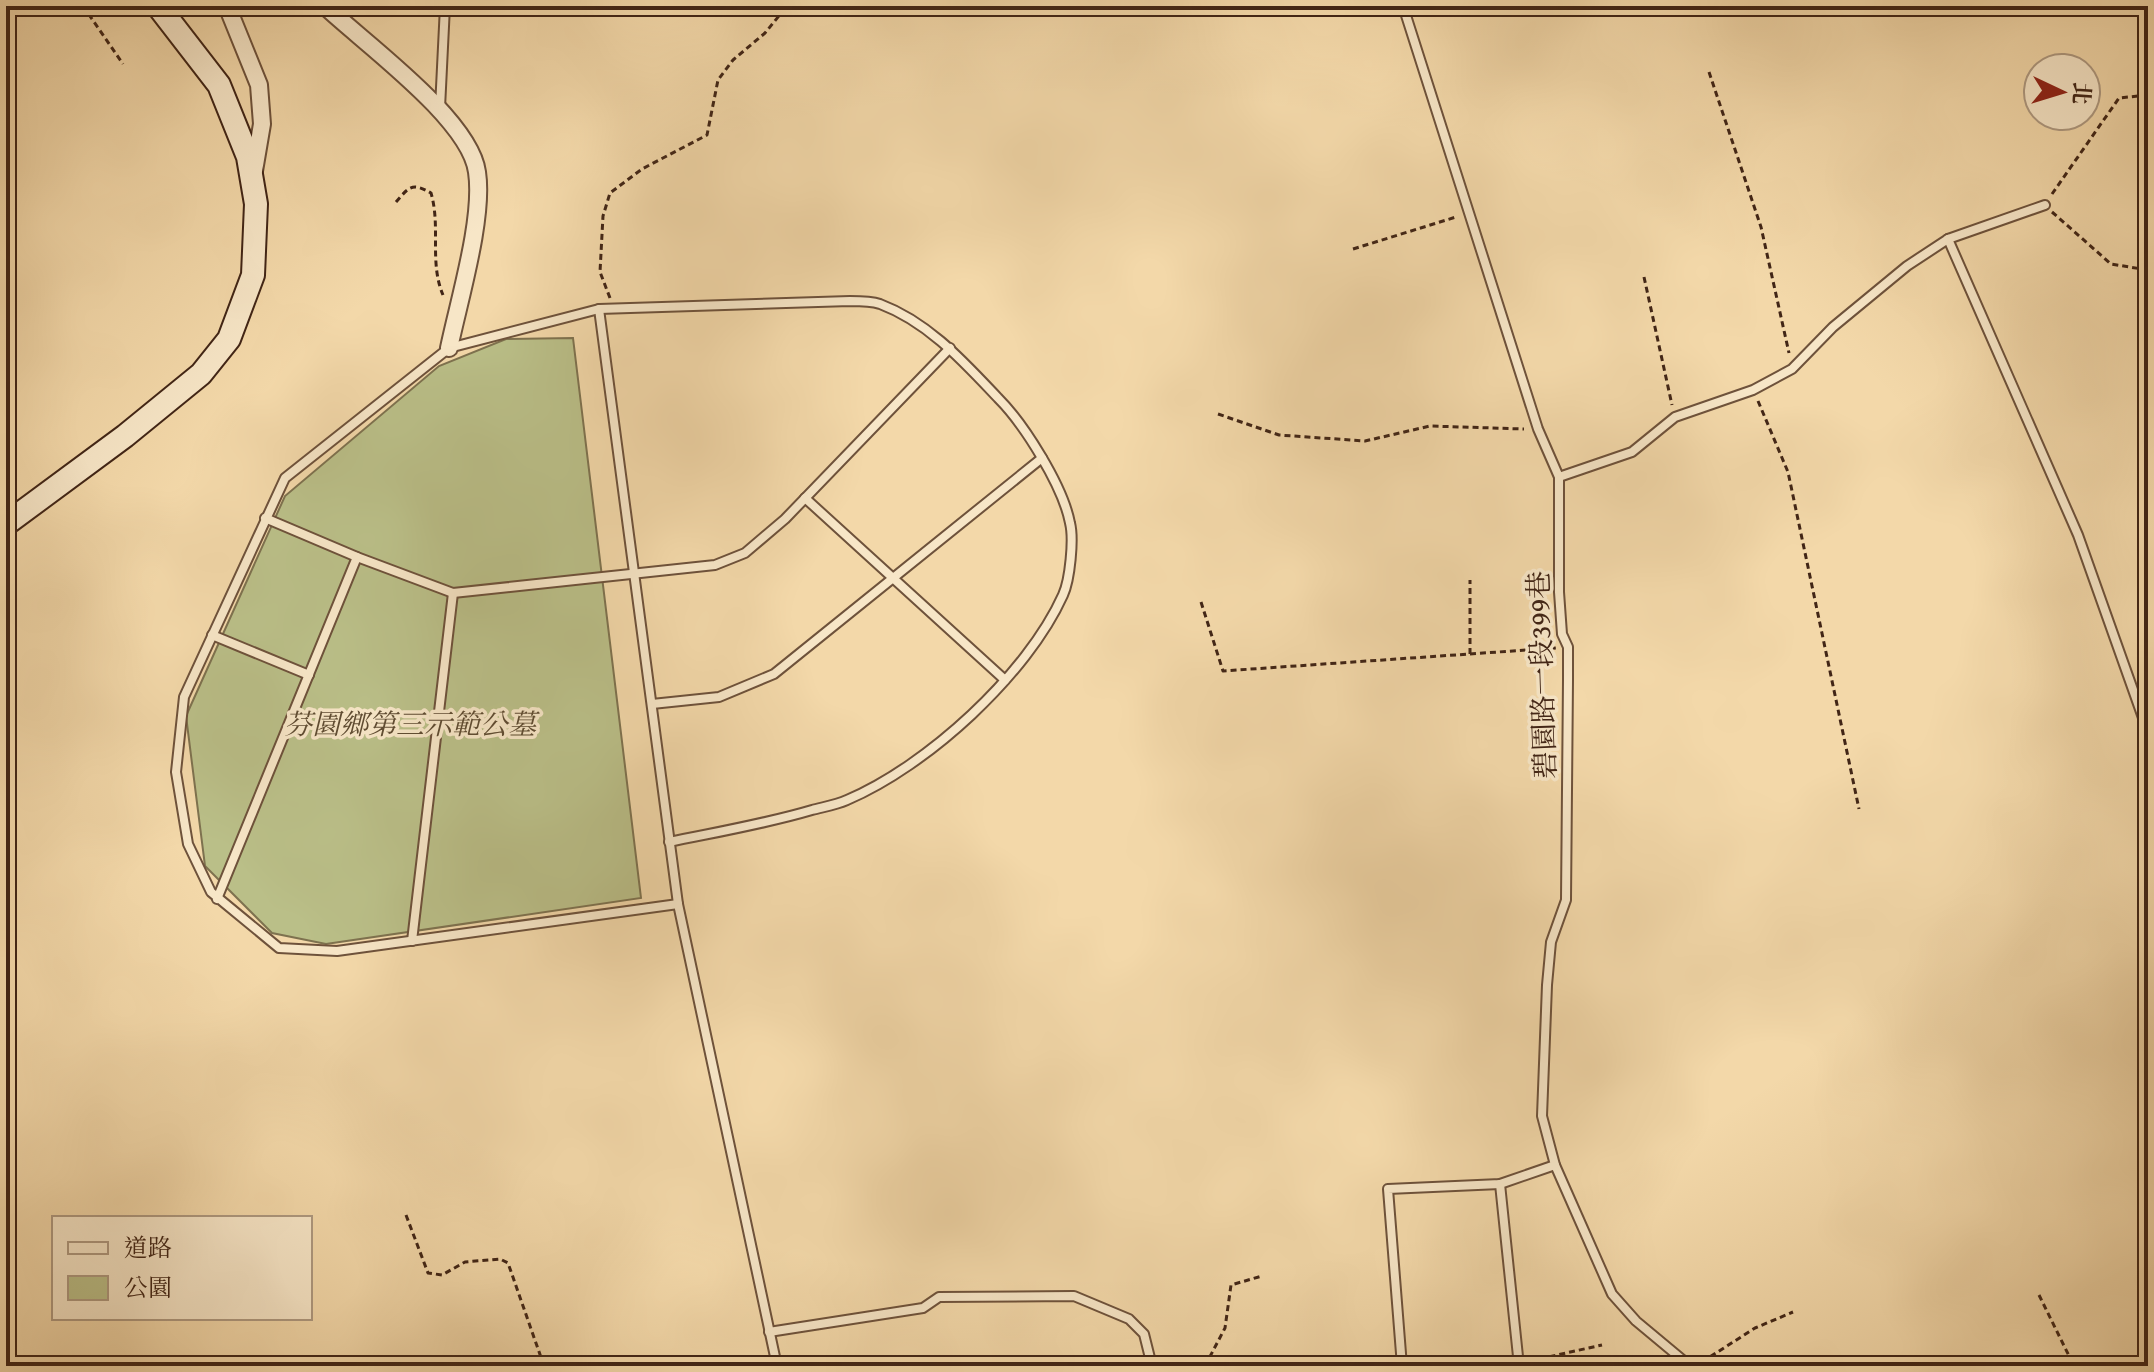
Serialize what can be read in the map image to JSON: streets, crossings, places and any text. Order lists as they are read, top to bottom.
{
  "streets": {
    "lane": ["碧園路一段399巷"]
  },
  "parks": ["芬園鄉第三示範公墓"],
  "legend": ["道路", "公園"],
  "north": "right"
}
